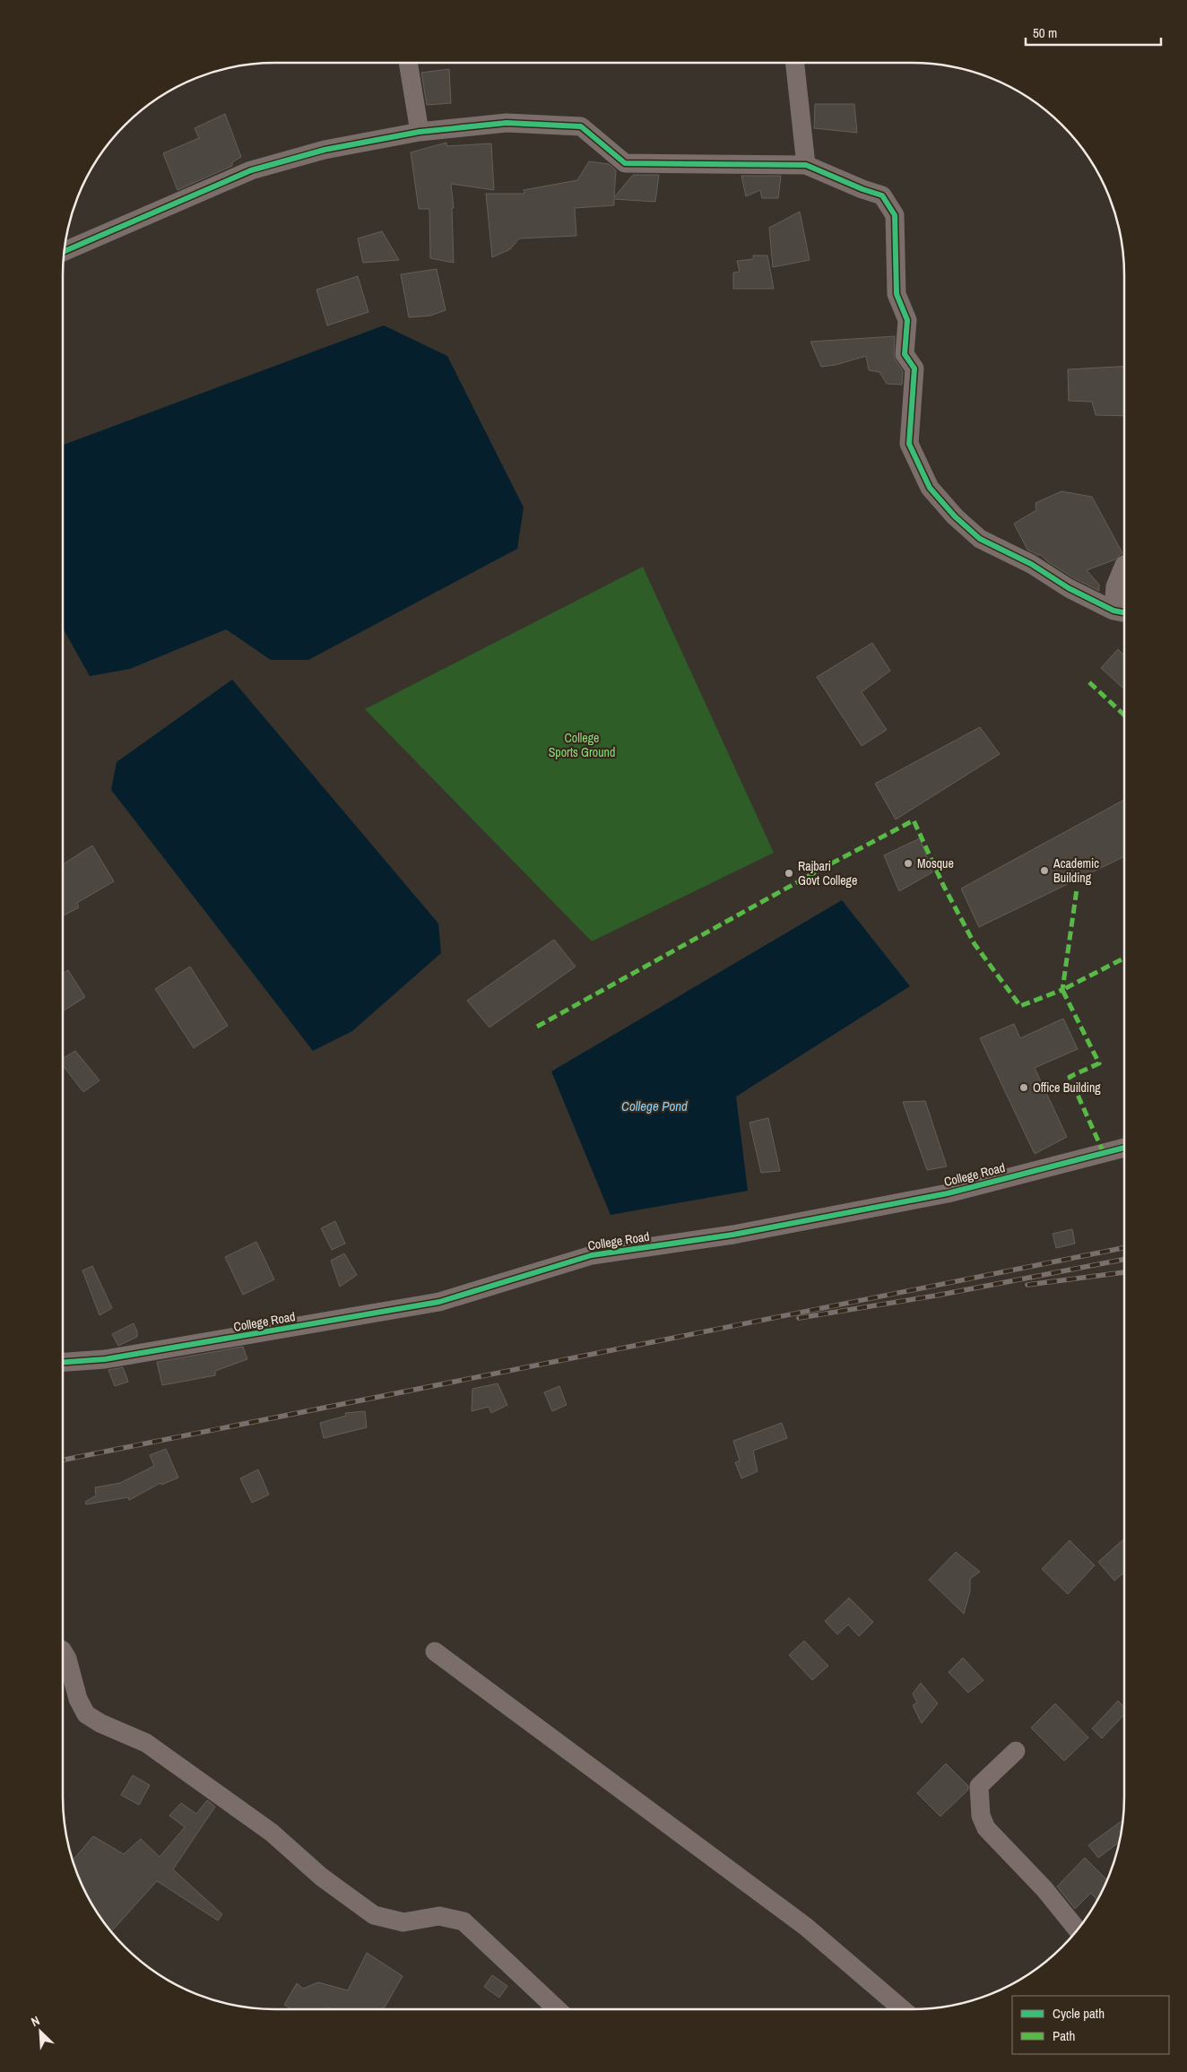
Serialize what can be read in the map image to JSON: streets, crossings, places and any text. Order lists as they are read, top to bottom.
{
  "streets": {
    "street": ["College Road"]
  },
  "water": ["College Pond"],
  "parks": ["College Sports Ground"],
  "places": [
    "Mosque",
    "Academic Building",
    "Rajbari Govt College",
    "Office Building"
  ],
  "legend": ["Cycle path", "Path"],
  "scale_bar": "50 m",
  "north": "top left"
}
